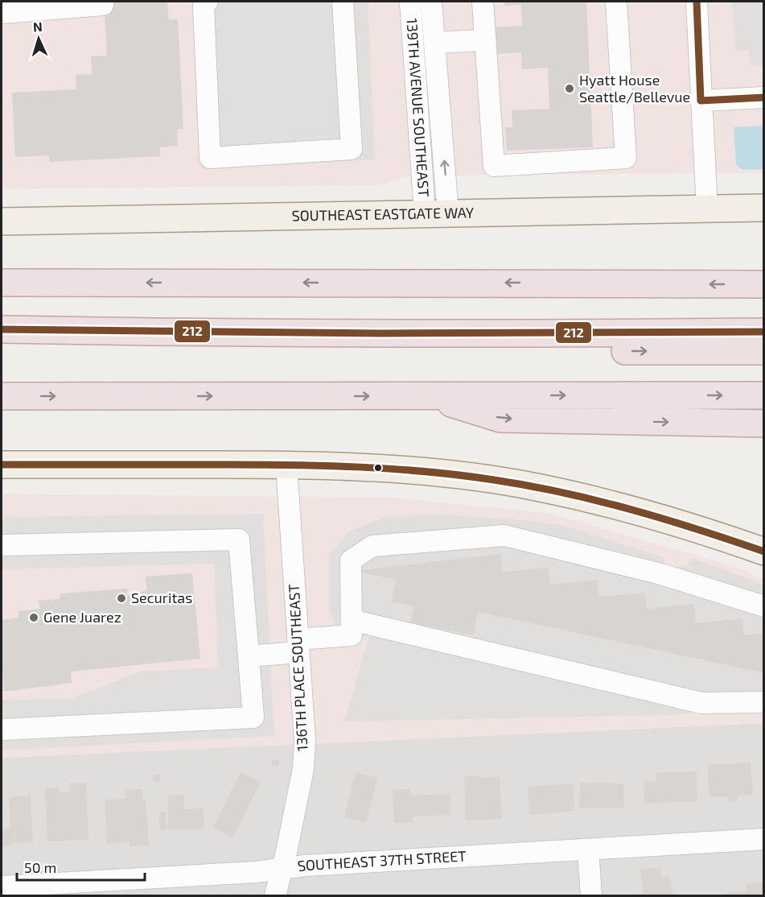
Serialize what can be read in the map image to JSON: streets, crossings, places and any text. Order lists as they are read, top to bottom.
{
  "streets": {
    "main road": ["SOUTHEAST EASTGATE WAY"],
    "street": ["139TH AVENUE SOUTHEAST", "136TH PLACE SOUTHEAST", "SOUTHEAST 37TH STREET"]
  },
  "crossings": [
    ["139TH AVENUE SOUTHEAST", "SOUTHEAST EASTGATE WAY"],
    ["136TH PLACE SOUTHEAST", "SOUTHEAST 37TH STREET"]
  ],
  "places": ["Hyatt House Seattle/Bellevue", "Securitas", "Gene Juarez"],
  "lines": ["transit line 212"],
  "scale_bar": "50 m",
  "north": "top"
}
